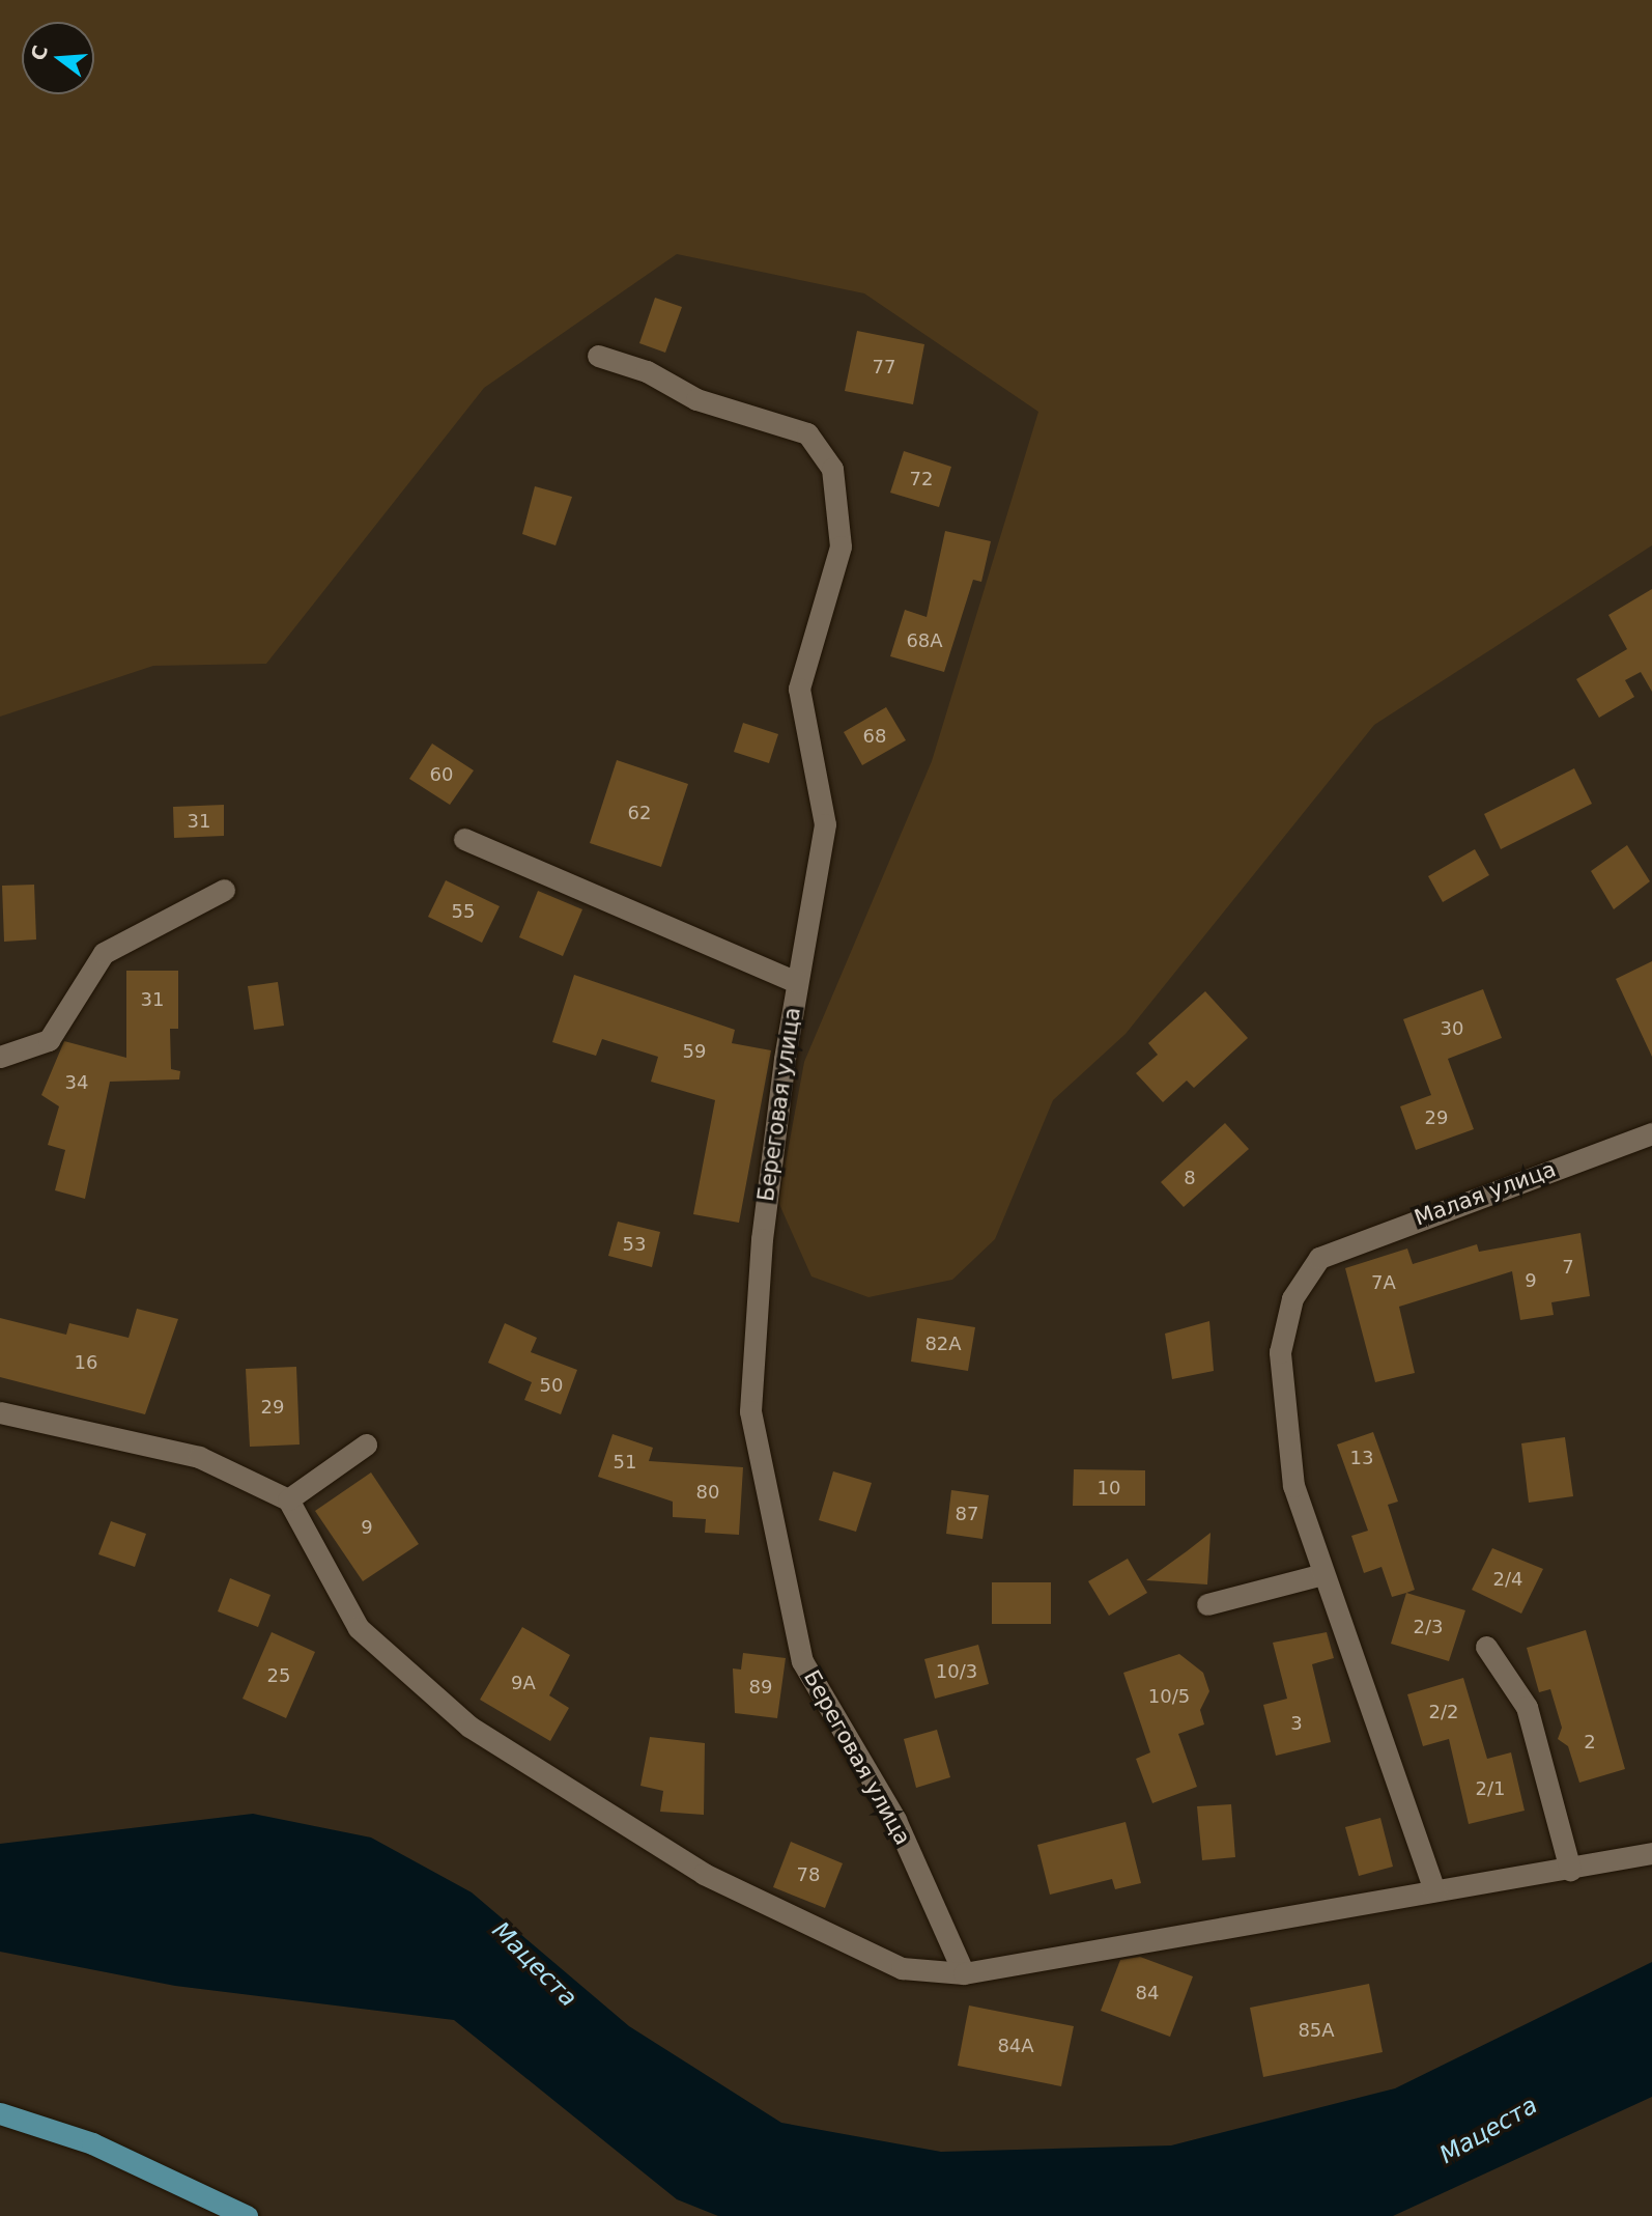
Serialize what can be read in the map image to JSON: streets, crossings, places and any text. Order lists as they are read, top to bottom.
{
  "streets": {
    "street": ["Береговая улица", "Малая улица"]
  },
  "water": ["Мацеста"],
  "house_numbers": [
    "77",
    "72",
    "68А",
    "68",
    "60",
    "62",
    "31",
    "55",
    "31",
    "30",
    "59",
    "34",
    "29",
    "8",
    "53",
    "7",
    "9",
    "7А",
    "82А",
    "16",
    "50",
    "29",
    "13",
    "51",
    "10",
    "80",
    "87",
    "9",
    "2/4",
    "2/3",
    "10/3",
    "25",
    "9А",
    "89",
    "10/5",
    "2/2",
    "3",
    "2",
    "2/1",
    "78",
    "84",
    "85А",
    "84А"
  ],
  "north": "left"
}
